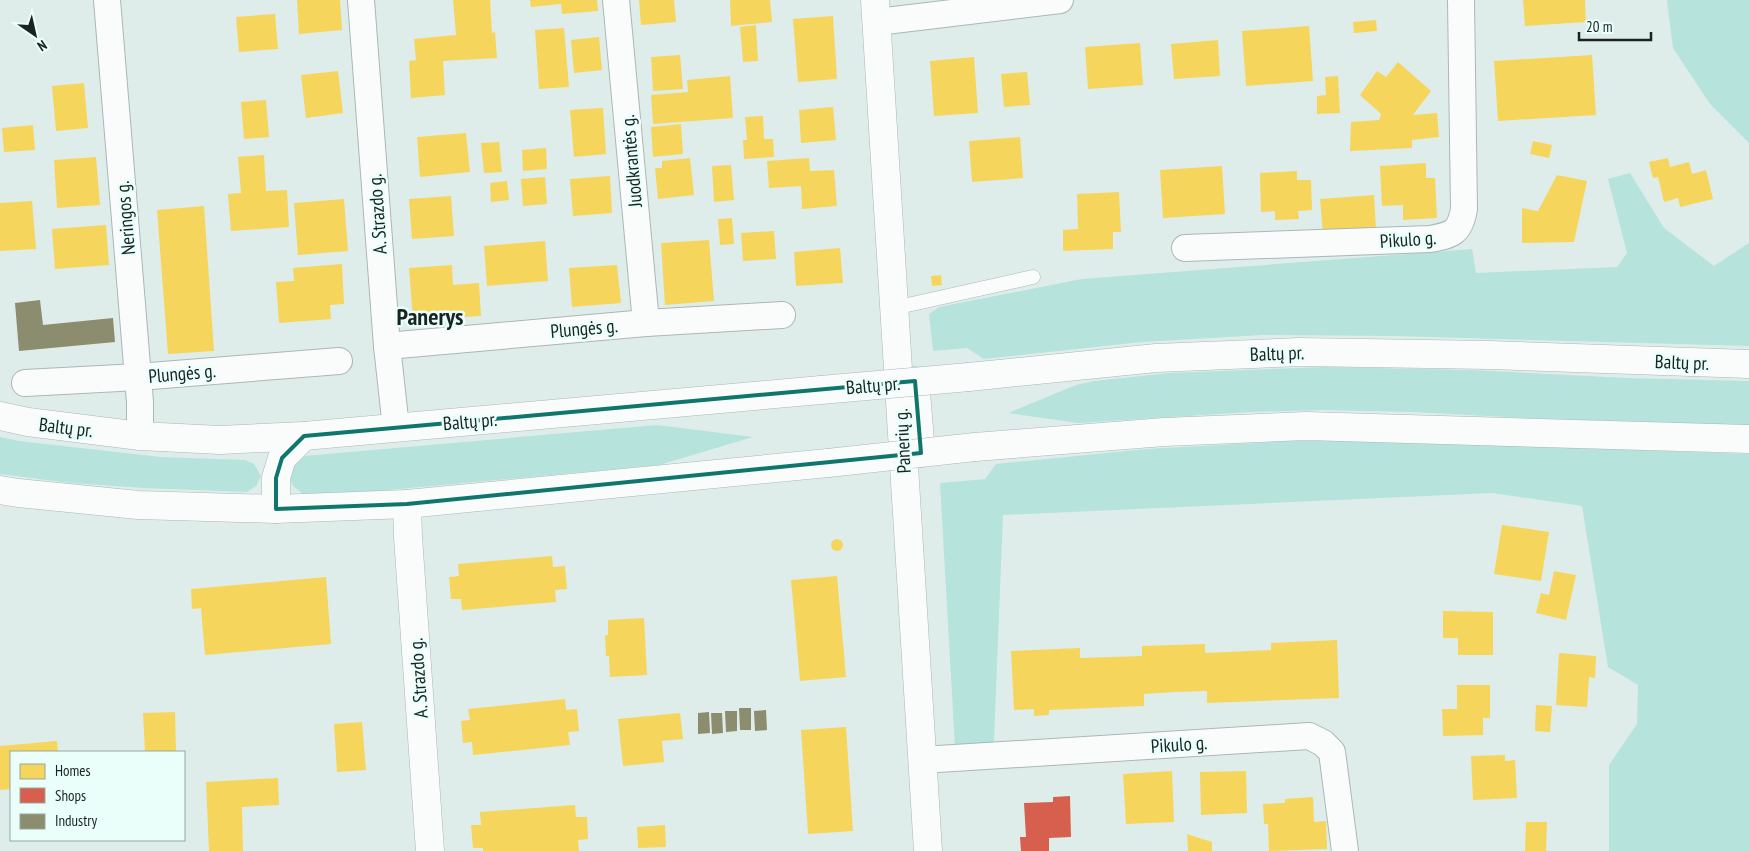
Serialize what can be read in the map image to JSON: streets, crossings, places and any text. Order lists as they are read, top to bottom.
{
  "streets": {
    "main road": ["A. Strazdo g.", "Baltų pr.", "Panerių g."],
    "street": [
      "Juodkrantės g.",
      "Neringos g.",
      "Pikulo g.",
      "Plungės g."
    ]
  },
  "crossings": [
    ["Juodkrantės g.", "Plungės g."],
    ["A. Strazdo g.", "Plungės g."],
    ["A. Strazdo g.", "Baltų pr."],
    ["Neringos g.", "Plungės g."],
    ["Neringos g.", "Baltų pr."],
    ["Pikulo g.", "Panerių g."]
  ],
  "districts": ["Panerys"],
  "legend": ["Homes", "Shops", "Industry"],
  "scale_bar": "20 m",
  "north": "bottom right"
}
